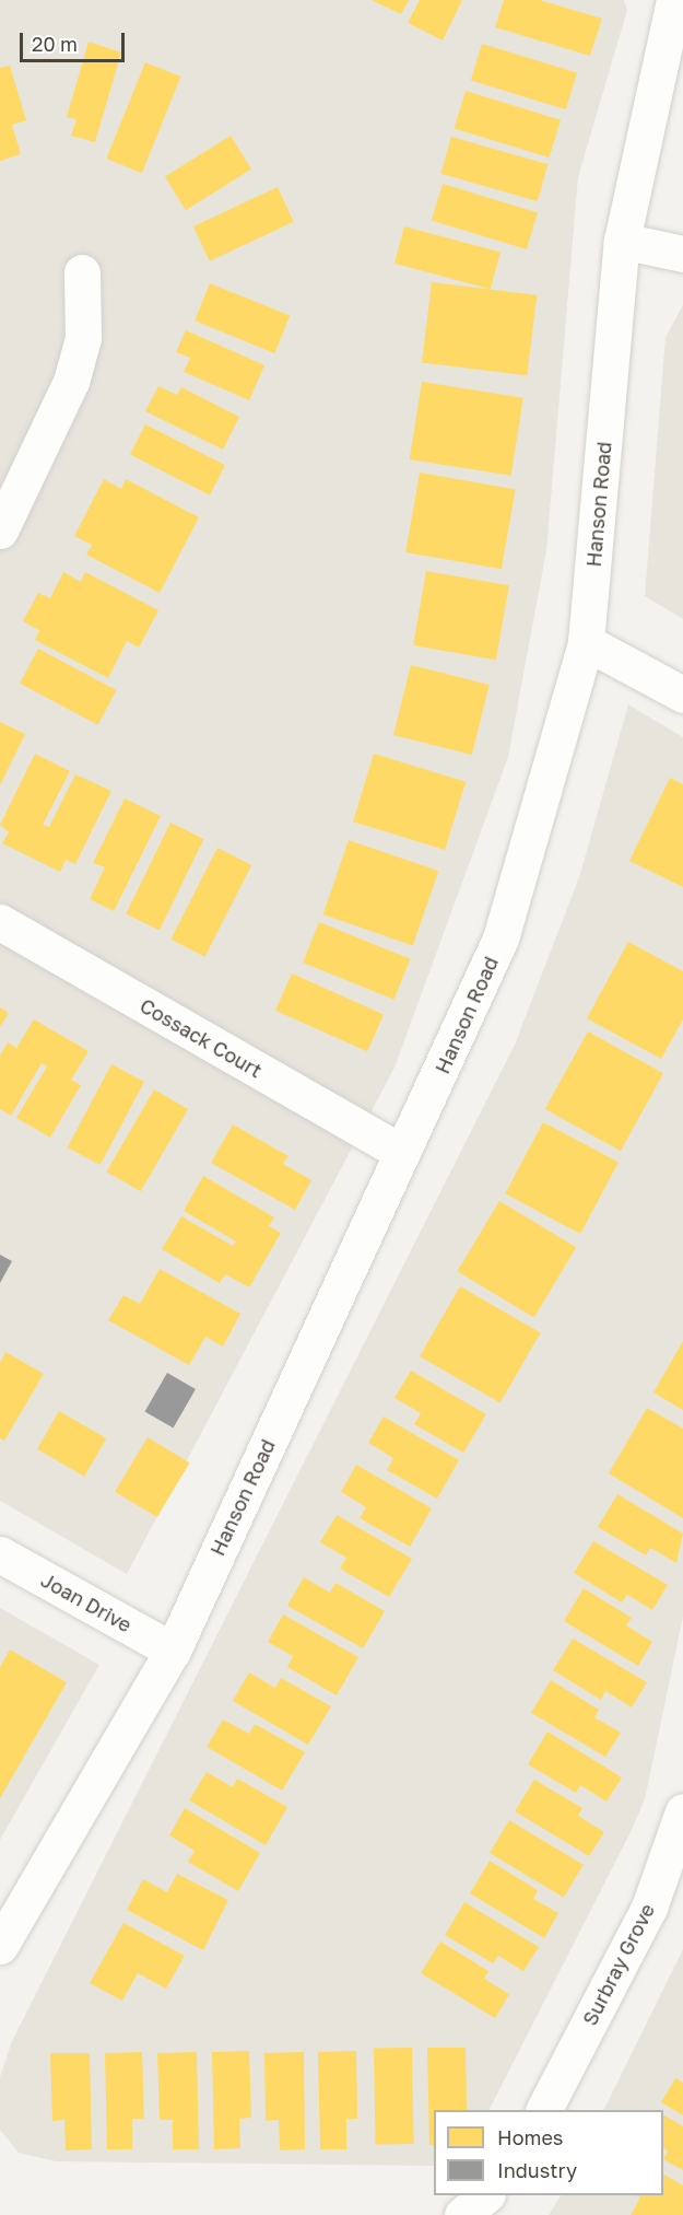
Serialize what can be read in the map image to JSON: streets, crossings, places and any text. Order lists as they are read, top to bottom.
{
  "streets": {
    "street": [
      "Hanson Road",
      "Cossack Court",
      "Joan Drive",
      "Surbray Grove"
    ]
  },
  "crossings": [
    ["Hanson Road", "Cossack Court"],
    ["Hanson Road", "Joan Drive"]
  ],
  "legend": ["Homes", "Industry"],
  "scale_bar": "20 m"
}
